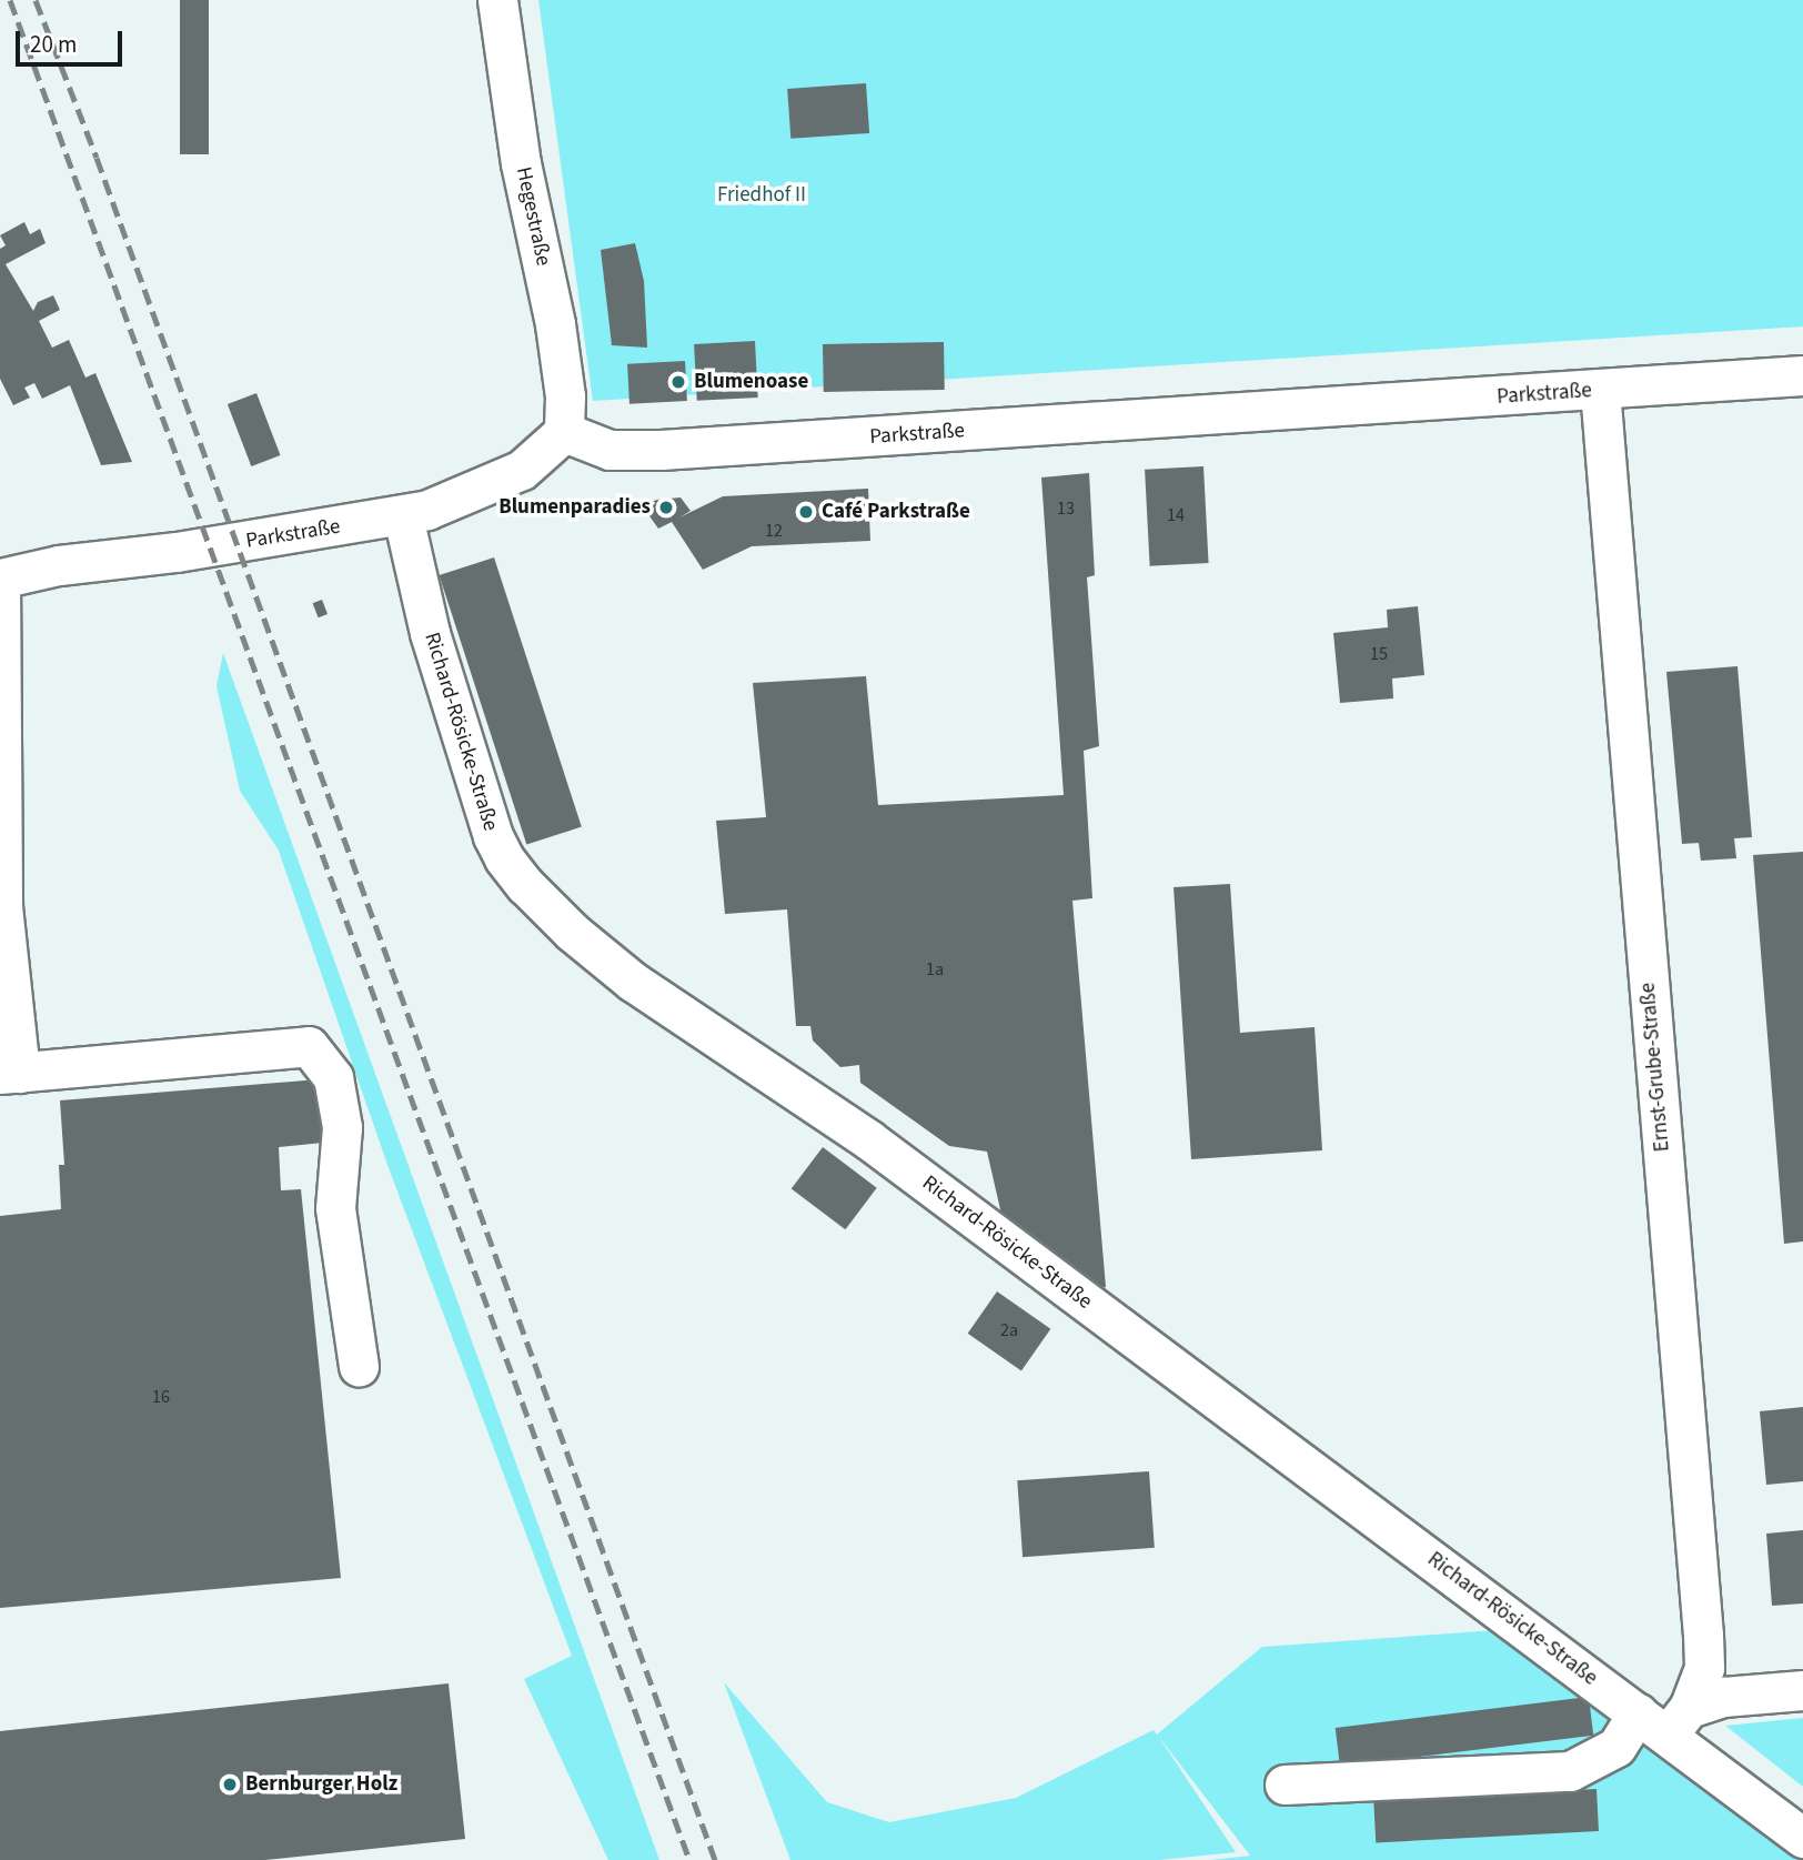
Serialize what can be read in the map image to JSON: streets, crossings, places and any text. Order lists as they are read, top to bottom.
{
  "streets": {
    "street": [
      "Hegestraße",
      "Parkstraße",
      "Richard-Rösicke-Straße",
      "Ernst-Grube-Straße"
    ]
  },
  "crossings": [
    ["Hegestraße", "Parkstraße"],
    ["Parkstraße", "Richard-Rösicke-Straße"],
    ["Parkstraße", "Ernst-Grube-Straße"],
    ["Richard-Rösicke-Straße", "Ernst-Grube-Straße"]
  ],
  "parks": ["Friedhof II"],
  "places": [
    "Blumenoase",
    "Blumenparadies",
    "Café Parkstraße",
    "Bernburger Holz"
  ],
  "house_numbers": [
    "13",
    "14",
    "12",
    "15",
    "1a",
    "2a",
    "16"
  ],
  "scale_bar": "20 m"
}
